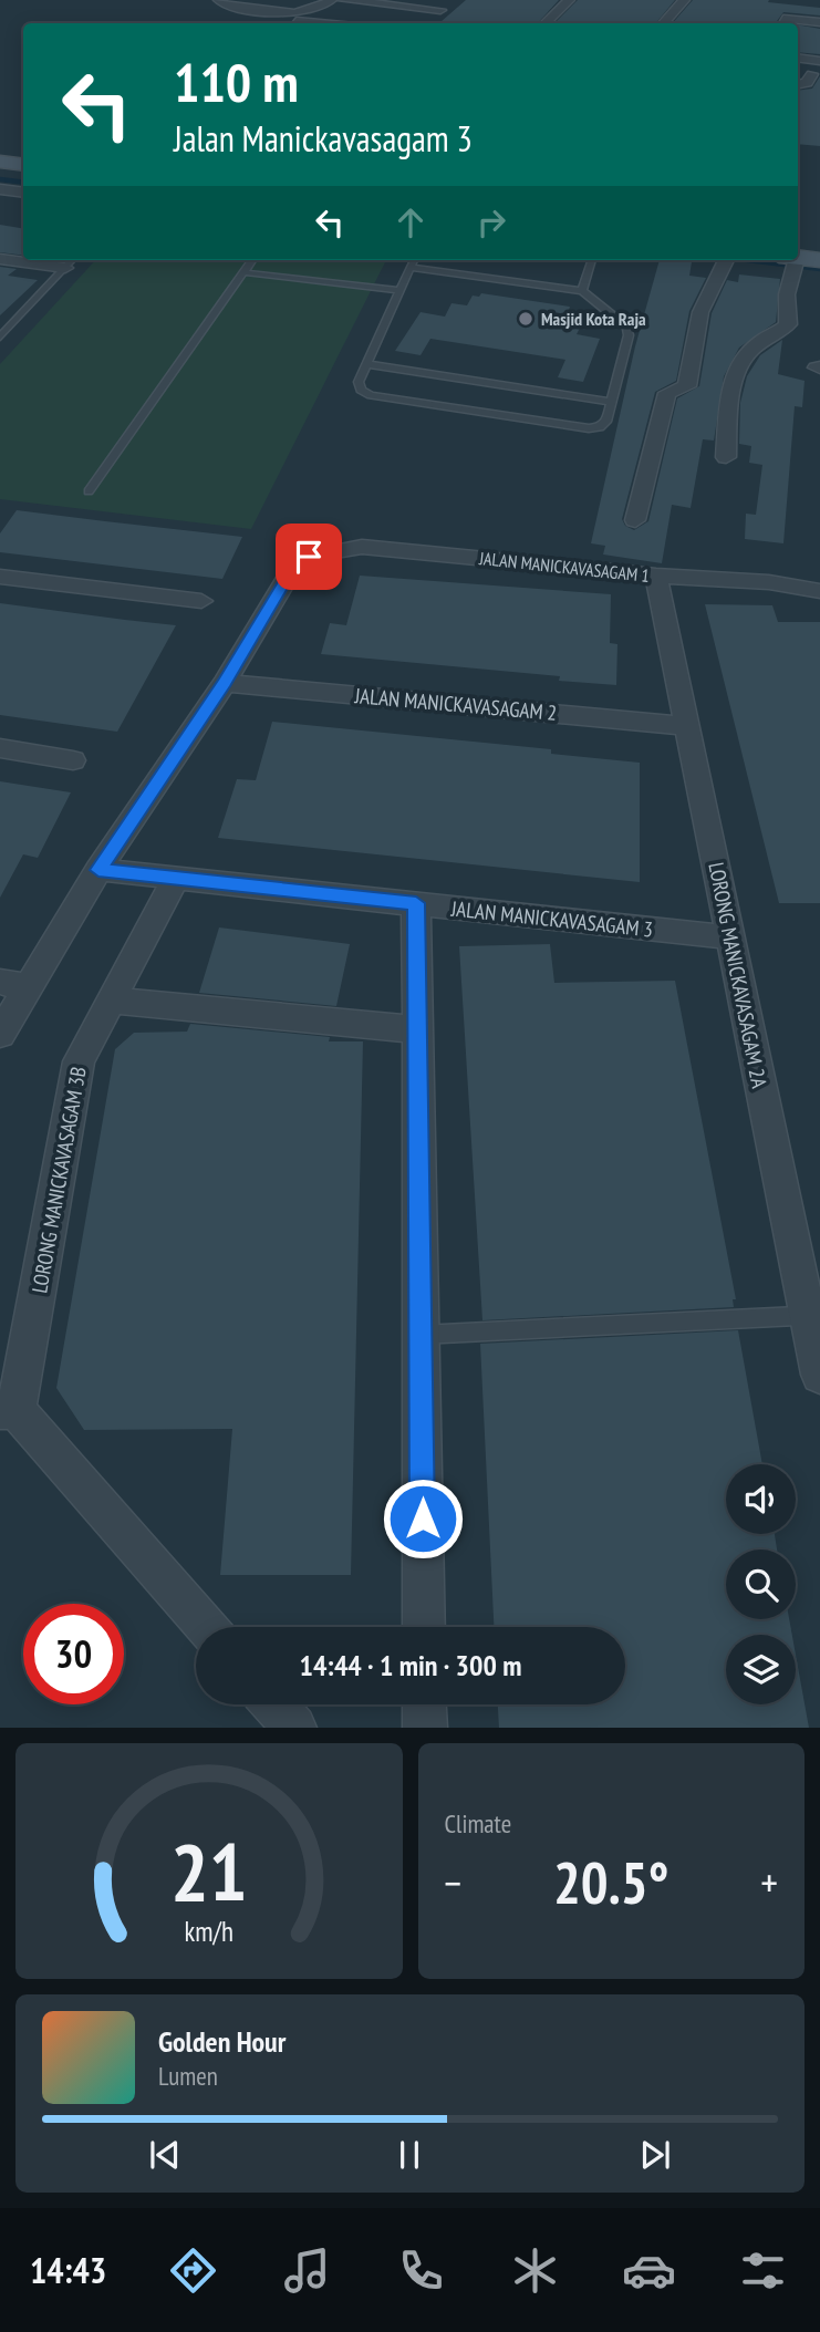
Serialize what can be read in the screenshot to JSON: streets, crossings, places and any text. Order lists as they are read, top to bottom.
{
  "streets": {
    "street": [
      "JALAN MANICKAVASAGAM 1",
      "JALAN MANICKAVASAGAM 2",
      "JALAN MANICKAVASAGAM 3",
      "LORONG MANICKAVASAGAM 2A",
      "LORONG MANICKAVASAGAM 3B"
    ]
  },
  "crossings": [
    ["JALAN MANICKAVASAGAM 1", "JALAN MANICKAVASAGAM 2"],
    ["JALAN MANICKAVASAGAM 1", "LORONG MANICKAVASAGAM 2A"],
    ["JALAN MANICKAVASAGAM 2", "LORONG MANICKAVASAGAM 2A"],
    ["JALAN MANICKAVASAGAM 3", "LORONG MANICKAVASAGAM 2A"],
    ["JALAN MANICKAVASAGAM 3", "LORONG MANICKAVASAGAM 3B"]
  ],
  "places": ["Masjid Kota Raja"],
  "page": {
    "turn": ["110 m", "Jalan Manickavasagam 3"],
    "limit": "30",
    "trip": "14:44 · 1 min · 300 m",
    "tile": "Climate",
    "heat": ["−", "20.5°", "+"],
    "song": ["Golden Hour", "Lumen"],
    "tabs": "14:43",
    "gauge": ["21", "km/h"]
  }
}
